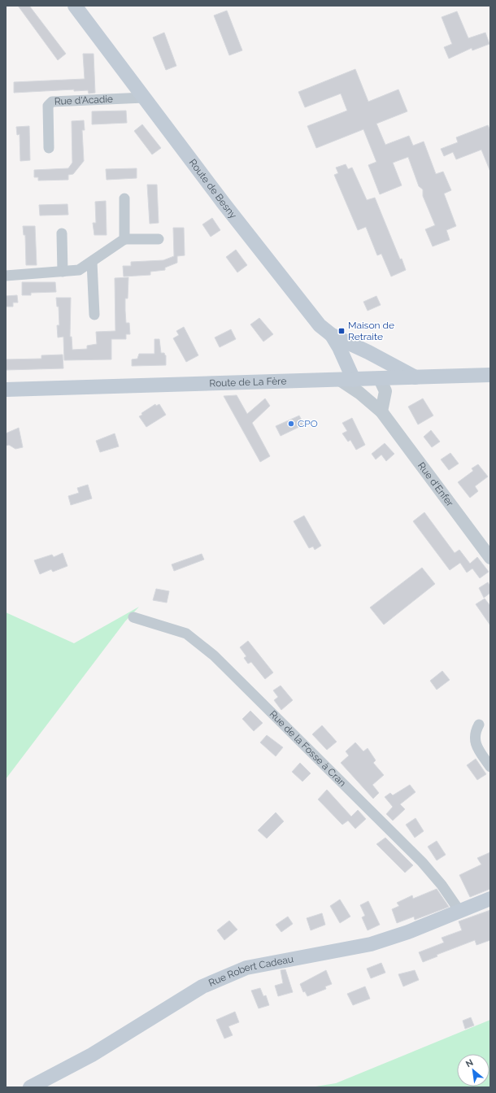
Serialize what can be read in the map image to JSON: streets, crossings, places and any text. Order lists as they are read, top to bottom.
{
  "streets": {
    "main road": ["Route de Besny", "Route de La Fère", "Rue Robert Cadeau"],
    "street": ["Rue d'Acadie", "Rue d'Enfer", "Rue de la Fosse à Cran"]
  },
  "crossings": [
    ["Rue d'Acadie", "Route de Besny"],
    ["Route de Besny", "Route de La Fère"],
    ["Route de La Fère", "Rue d'Enfer"],
    ["Rue de la Fosse à Cran", "Rue Robert Cadeau"]
  ],
  "places": {
    "transit": ["Maison de Retraite"],
    "other": ["CPO"]
  },
  "north": "top left"
}
